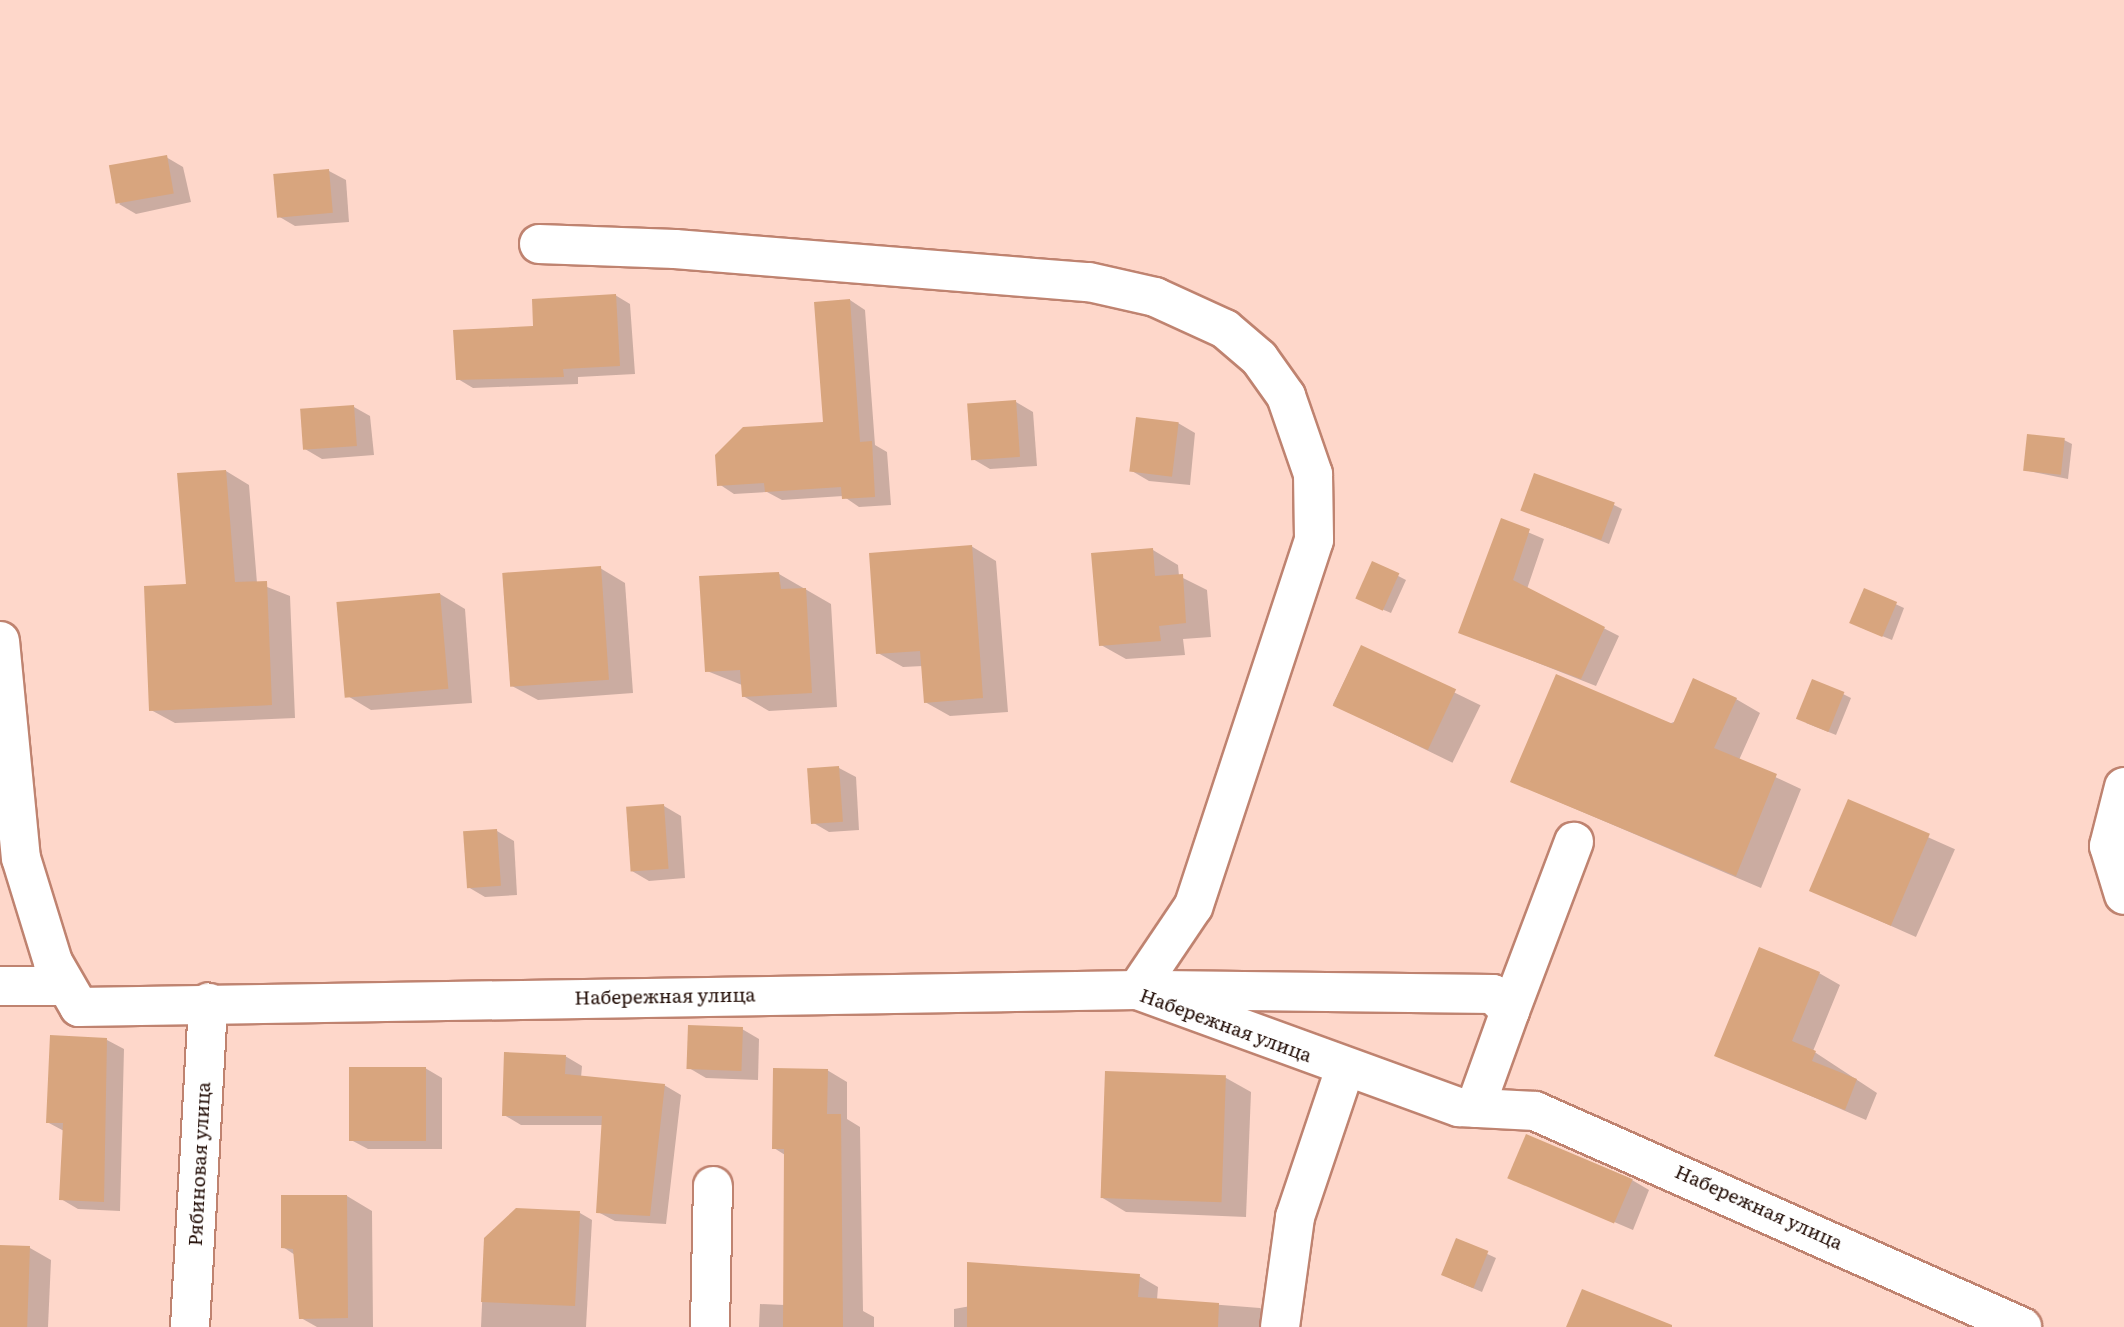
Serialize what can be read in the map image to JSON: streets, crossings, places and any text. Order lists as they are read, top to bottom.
{
  "streets": {
    "street": ["Набережная улица", "Рябиновая улица"]
  },
  "crossings": [
    ["Набережная улица", "Рябиновая улица"]
  ]
}
